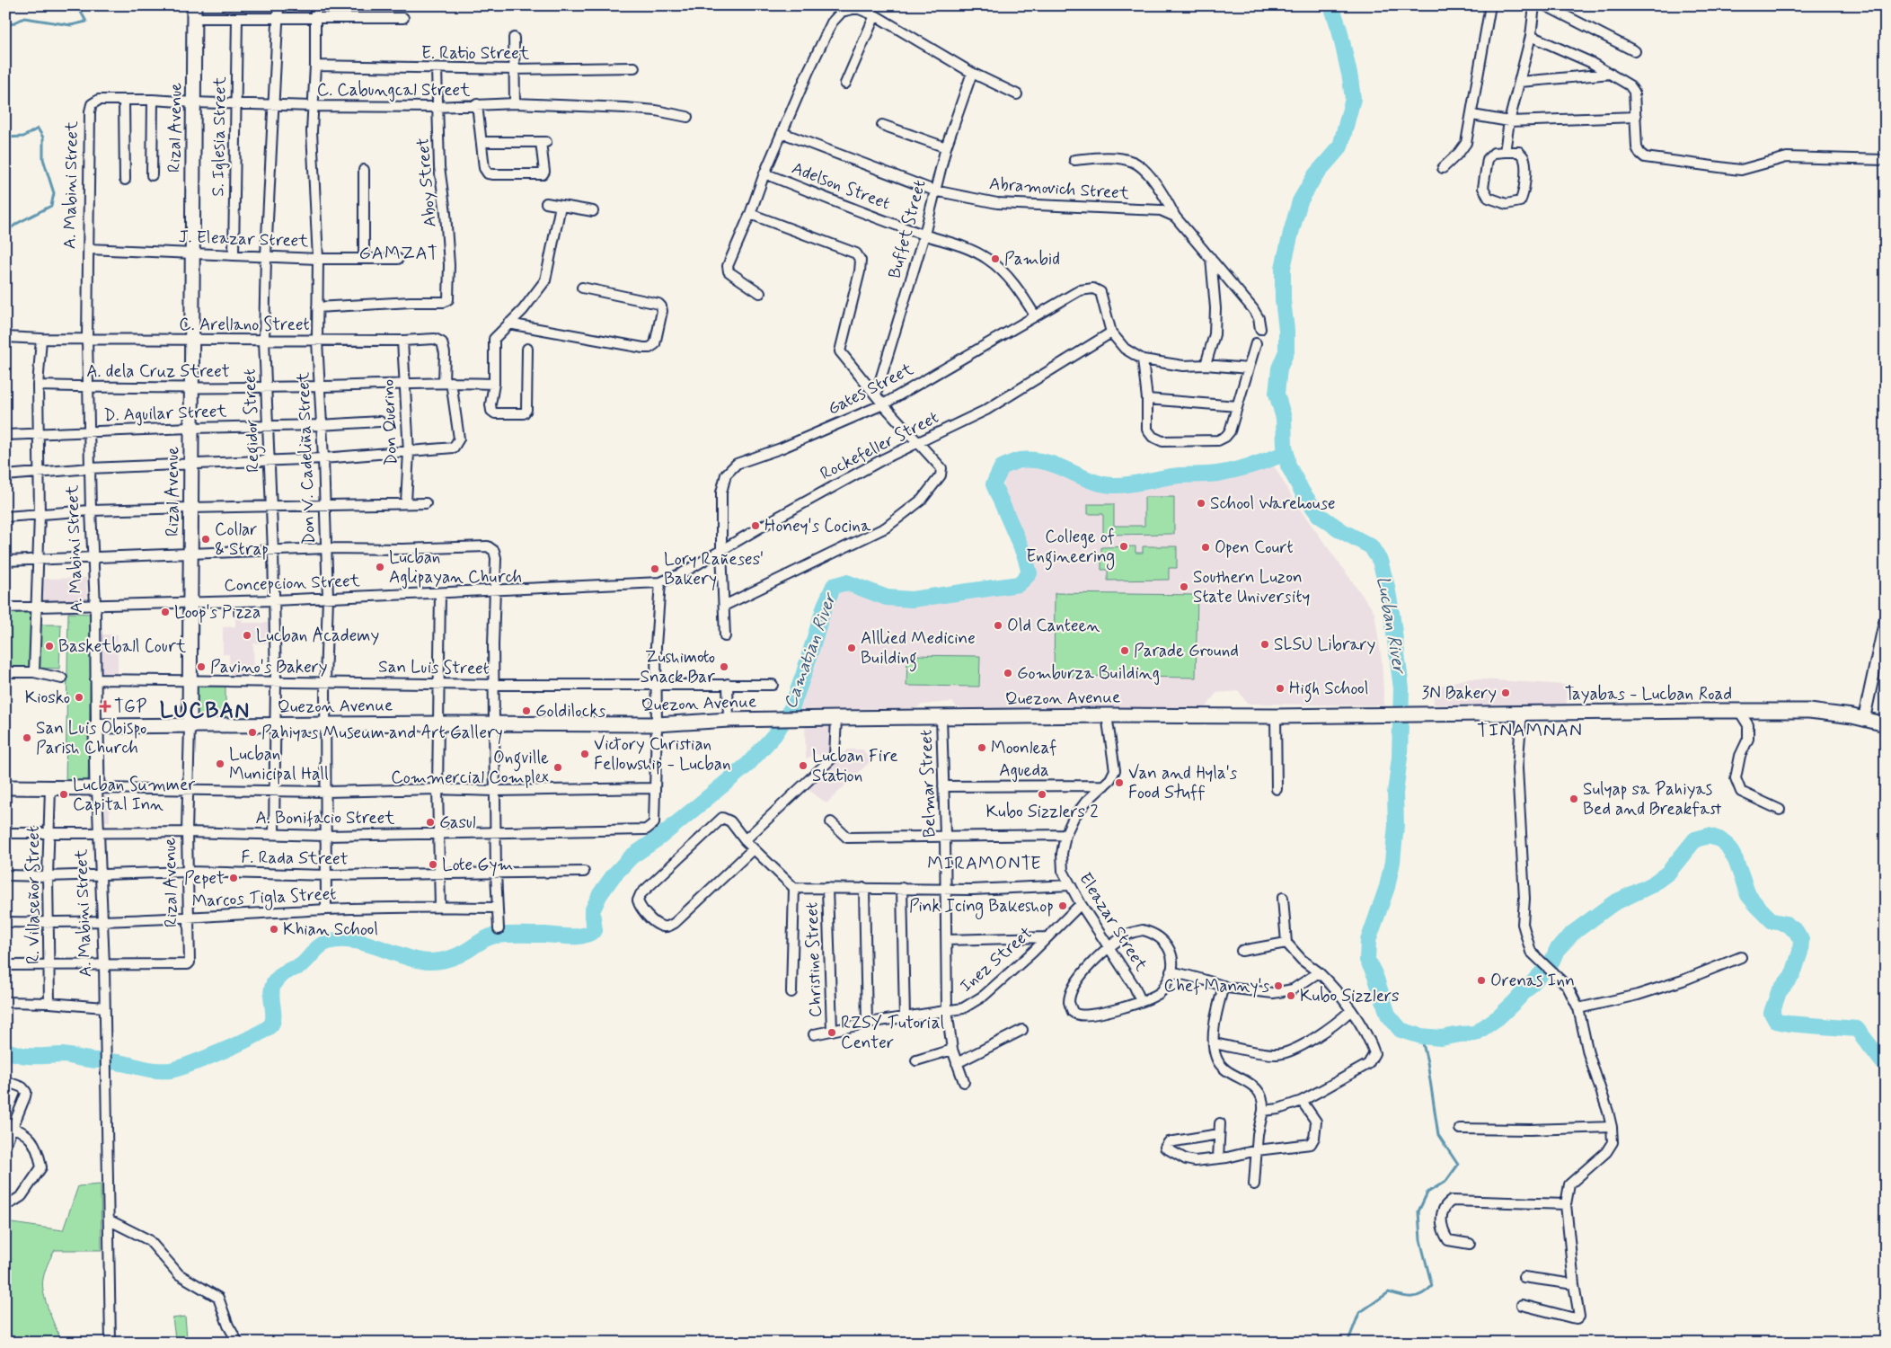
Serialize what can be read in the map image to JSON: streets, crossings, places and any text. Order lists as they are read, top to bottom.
{
  "streets": {
    "main road": [
      "Rizal Avenue",
      "A. Mabini Street",
      "Tayabas - Lucban Road",
      "Quezon Avenue"
    ],
    "street": [
      "E. Ratio Street",
      "C. Cabungcal Street",
      "S. Iglesia Street",
      "Aboy Street",
      "Adelson Street",
      "Abramovich Street",
      "Buffet Street",
      "J. Eleazar Street",
      "C. Arellano Street",
      "A. dela Cruz Street",
      "Gates Street",
      "D. Aguilar Street",
      "Regidor Street",
      "Don Querino",
      "Rockefeller Street",
      "Don V. Cadeliña Street",
      "Concepcion Street",
      "San Luis Street",
      "Agueda",
      "Belmar Street",
      "A. Bonifacio Street",
      "F. Rada Street",
      "R. Villaseñor Street",
      "Marcos Tigla Street",
      "Eleazar Street",
      "Christine Street",
      "Inez Street"
    ]
  },
  "crossings": [
    ["E. Ratio Street", "Aboy Street"],
    ["E. Ratio Street", "Don V. Cadeliña Street"],
    ["C. Cabungcal Street", "Rizal Avenue"],
    ["C. Cabungcal Street", "S. Iglesia Street"],
    ["C. Cabungcal Street", "Aboy Street"],
    ["C. Cabungcal Street", "A. Mabini Street"],
    ["C. Cabungcal Street", "Regidor Street"],
    ["C. Cabungcal Street", "Don V. Cadeliña Street"],
    ["Rizal Avenue", "A. Mabini Street"],
    ["Rizal Avenue", "J. Eleazar Street"],
    ["Rizal Avenue", "C. Arellano Street"],
    ["Rizal Avenue", "A. dela Cruz Street"],
    ["Rizal Avenue", "D. Aguilar Street"],
    ["Rizal Avenue", "Concepcion Street"],
    ["Rizal Avenue", "San Luis Street"],
    ["Rizal Avenue", "Quezon Avenue"],
    ["Rizal Avenue", "A. Bonifacio Street"],
    ["Rizal Avenue", "F. Rada Street"],
    ["Rizal Avenue", "Marcos Tigla Street"],
    ["S. Iglesia Street", "J. Eleazar Street"],
    ["Aboy Street", "Don V. Cadeliña Street"],
    ["A. Mabini Street", "J. Eleazar Street"],
    ["A. Mabini Street", "C. Arellano Street"],
    ["A. Mabini Street", "A. dela Cruz Street"],
    ["A. Mabini Street", "D. Aguilar Street"],
    ["A. Mabini Street", "Concepcion Street"],
    ["A. Mabini Street", "San Luis Street"],
    ["A. Mabini Street", "Quezon Avenue"],
    ["A. Mabini Street", "A. Bonifacio Street"],
    ["A. Mabini Street", "F. Rada Street"],
    ["A. Mabini Street", "Marcos Tigla Street"],
    ["Adelson Street", "Buffet Street"],
    ["Adelson Street", "Gates Street"],
    ["Abramovich Street", "Buffet Street"],
    ["J. Eleazar Street", "Regidor Street"],
    ["J. Eleazar Street", "Don V. Cadeliña Street"],
    ["C. Arellano Street", "A. dela Cruz Street"],
    ["C. Arellano Street", "Regidor Street"],
    ["C. Arellano Street", "Don Querino"],
    ["C. Arellano Street", "Don V. Cadeliña Street"],
    ["A. dela Cruz Street", "Regidor Street"],
    ["A. dela Cruz Street", "Don Querino"],
    ["A. dela Cruz Street", "Don V. Cadeliña Street"],
    ["Gates Street", "Rockefeller Street"],
    ["D. Aguilar Street", "Regidor Street"],
    ["D. Aguilar Street", "Don V. Cadeliña Street"],
    ["Regidor Street", "Concepcion Street"],
    ["Regidor Street", "San Luis Street"],
    ["Regidor Street", "Quezon Avenue"],
    ["Regidor Street", "A. Bonifacio Street"],
    ["Rockefeller Street", "Concepcion Street"],
    ["Don V. Cadeliña Street", "Concepcion Street"],
    ["Don V. Cadeliña Street", "San Luis Street"],
    ["Don V. Cadeliña Street", "Quezon Avenue"],
    ["Don V. Cadeliña Street", "A. Bonifacio Street"],
    ["Don V. Cadeliña Street", "F. Rada Street"],
    ["Don V. Cadeliña Street", "Marcos Tigla Street"],
    ["Tayabas - Lucban Road", "Quezon Avenue"],
    ["Quezon Avenue", "Belmar Street"],
    ["Quezon Avenue", "Eleazar Street"],
    ["Agueda", "Belmar Street"],
    ["Agueda", "Eleazar Street"],
    ["Belmar Street", "Inez Street"],
    ["A. Bonifacio Street", "R. Villaseñor Street"],
    ["F. Rada Street", "R. Villaseñor Street"],
    ["R. Villaseñor Street", "Marcos Tigla Street"],
    ["Eleazar Street", "Inez Street"],
    ["Christine Street", "Inez Street"]
  ],
  "districts": [
    "GAMZAT",
    "LUCBAN",
    "TINAMNAN",
    "MIRAMONTE"
  ],
  "water": ["Lucban River", "Camatian River"],
  "places": {
    "other": [
      "Pambid",
      "School Warehouse",
      "Honey's Cocina",
      "Collar & Strap",
      "College of Engineering",
      "Open Court",
      "Lucban Aglipayan Church",
      "Lory Rañeses' Bakery",
      "Southern Luzon State University",
      "Loop's Pizza",
      "Old Canteen",
      "Lucban Academy",
      "SLSU Library",
      "Basketball Court",
      "Alllied Medicine Building",
      "Parade Ground",
      "Pavino's Bakery",
      "Zushimoto Snack Bar",
      "Gomburza Building",
      "High School",
      "3N Bakery",
      "Kiosko",
      "Goldilocks",
      "Pahiyas Museum and Art Gallery",
      "San Luis Obispo Parish Church",
      "Moonleaf",
      "Victory Christian Fellowship - Lucban",
      "Lucban Municipal Hall",
      "Lucban Fire Station",
      "Ongville Commercial Complex",
      "Van and Hyla's Food Stuff",
      "Lucban Summer Capital Inn",
      "Kubo Sizzlers 2",
      "Sulyap sa Pahiyas Bed and Breakfast",
      "Gasul",
      "Lote Gym",
      "Pepet",
      "Pink Icing Bakeshop",
      "Khian School",
      "Orenas Inn",
      "Chef Manny's",
      "Kubo Sizzlers",
      "RZSY Tutorial Center"
    ],
    "health": ["TGP"]
  }
}
